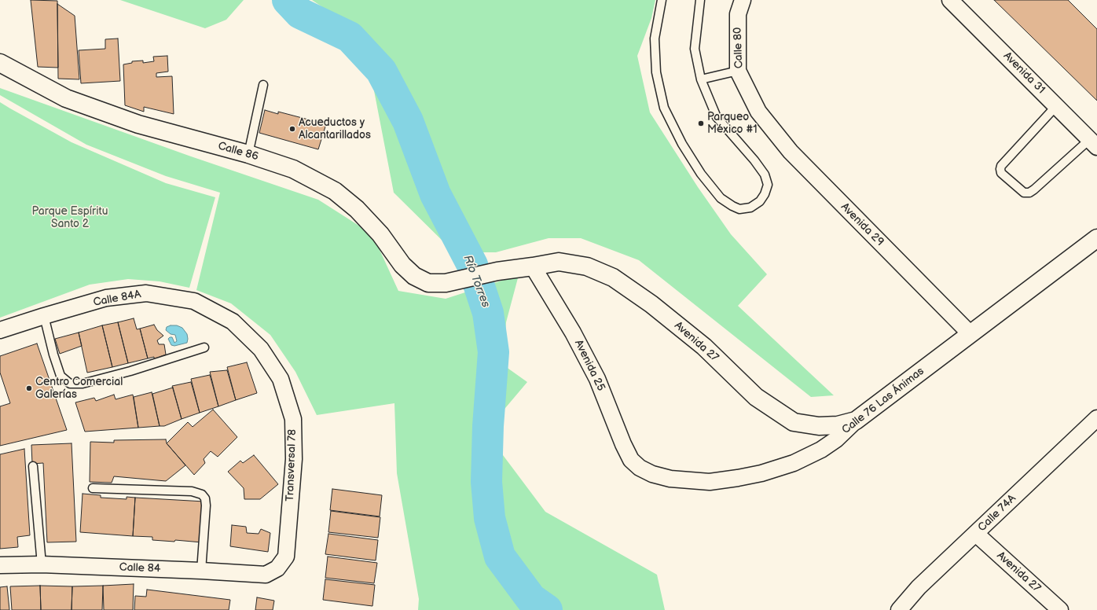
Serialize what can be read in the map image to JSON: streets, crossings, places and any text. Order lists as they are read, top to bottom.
{
  "streets": {
    "street": [
      "Calle 80",
      "Avenida 31",
      "Calle 86",
      "Avenida 29",
      "Calle 84A",
      "Avenida 27",
      "Avenida 25",
      "Calle 76 Las Ánimas",
      "Transversal 78",
      "Calle 74A",
      "Calle 84"
    ]
  },
  "crossings": [
    ["Calle 80", "Avenida 29"],
    ["Calle 86", "Avenida 27"],
    ["Avenida 29", "Calle 76 Las Ánimas"],
    ["Calle 84A", "Transversal 78"],
    ["Avenida 27", "Avenida 25"],
    ["Avenida 27", "Calle 76 Las Ánimas"],
    ["Avenida 27", "Calle 74A"],
    ["Avenida 25", "Calle 76 Las Ánimas"],
    ["Transversal 78", "Calle 84"]
  ],
  "water": ["Río Torres"],
  "parks": ["Parque Espíritu Santo 2"],
  "places": ["Parqueo México #1", "Acueductos y Alcantarillados", "Centro Comercial Galerías"]
}
